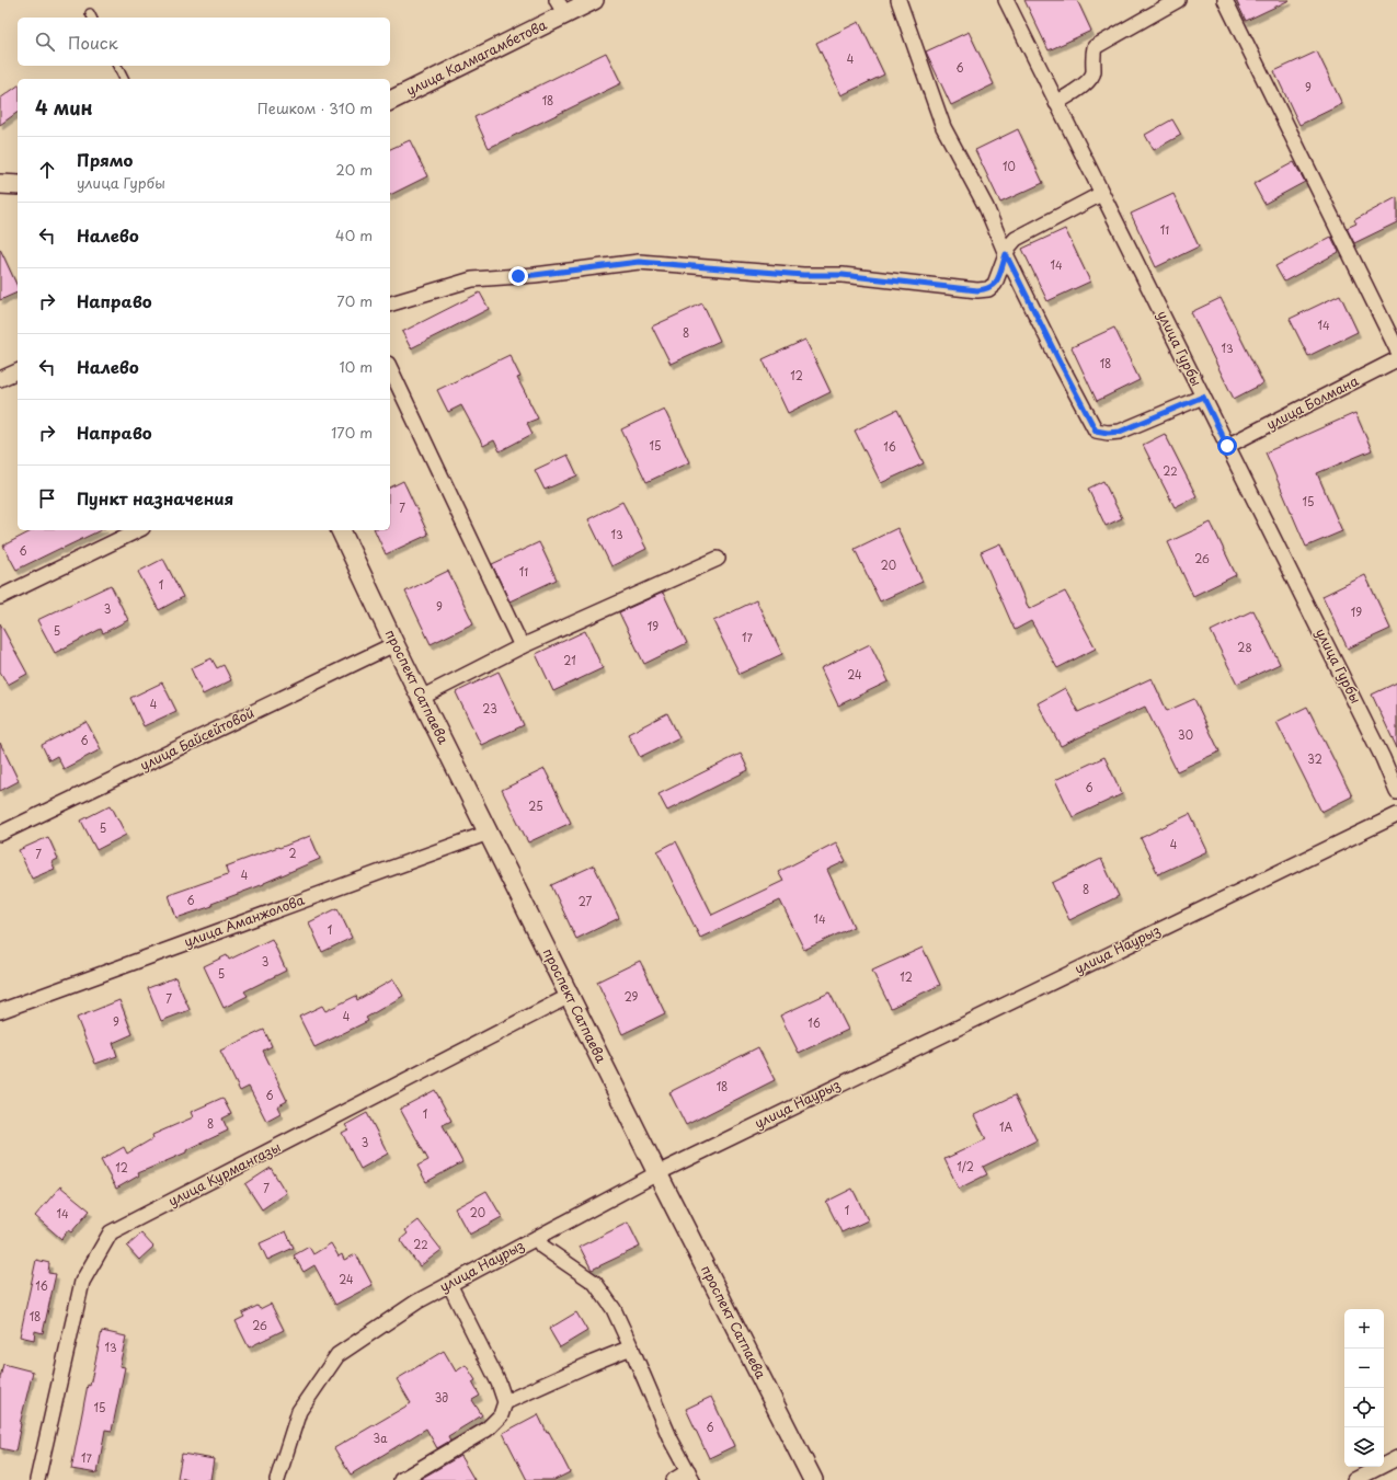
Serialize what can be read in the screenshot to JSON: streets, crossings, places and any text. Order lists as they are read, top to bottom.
{
  "streets": {
    "street": [
      "улица Калмагамбетова",
      "улица Гурбы",
      "улица Болмана",
      "проспект Сатпаева",
      "улица Байсейтовой",
      "улица Аманжолова",
      "улица Наурыз",
      "улица Курмангазы"
    ]
  },
  "crossings": [
    ["улица Гурбы", "улица Болмана"],
    ["проспект Сатпаева", "улица Байсейтовой"],
    ["проспект Сатпаева", "улица Аманжолова"],
    ["проспект Сатпаева", "улица Наурыз"],
    ["проспект Сатпаева", "улица Курмангазы"]
  ],
  "house_numbers": [
    "4",
    "6",
    "9",
    "18",
    "10",
    "11",
    "14",
    "14",
    "8",
    "13",
    "18",
    "12",
    "15",
    "16",
    "22",
    "15",
    "7",
    "13",
    "6",
    "26",
    "20",
    "11",
    "1",
    "9",
    "3",
    "19",
    "19",
    "5",
    "17",
    "28",
    "21",
    "24",
    "4",
    "23",
    "30",
    "6",
    "32",
    "6",
    "25",
    "5",
    "4",
    "2",
    "7",
    "4",
    "8",
    "6",
    "27",
    "14",
    "1",
    "3",
    "5",
    "12",
    "29",
    "7",
    "4",
    "9",
    "16",
    "18",
    "6",
    "1",
    "8",
    "1А",
    "3",
    "1/2",
    "12",
    "7",
    "1",
    "20",
    "14",
    "22",
    "24",
    "16",
    "18",
    "26",
    "13",
    "3д",
    "15",
    "6",
    "3а",
    "17"
  ],
  "page": {
    "search": "Поиск",
    "heading": ["4 мин", "Пешком · 310 m"],
    "list": [
      ["Прямо", "улица Гурбы", "20 m"],
      ["Налево", "40 m"],
      ["Направо", "70 m"],
      ["Налево", "10 m"],
      ["Направо", "170 m"],
      "Пункт назначения"
    ],
    "map_buttons": ["+", "−"]
  }
}
